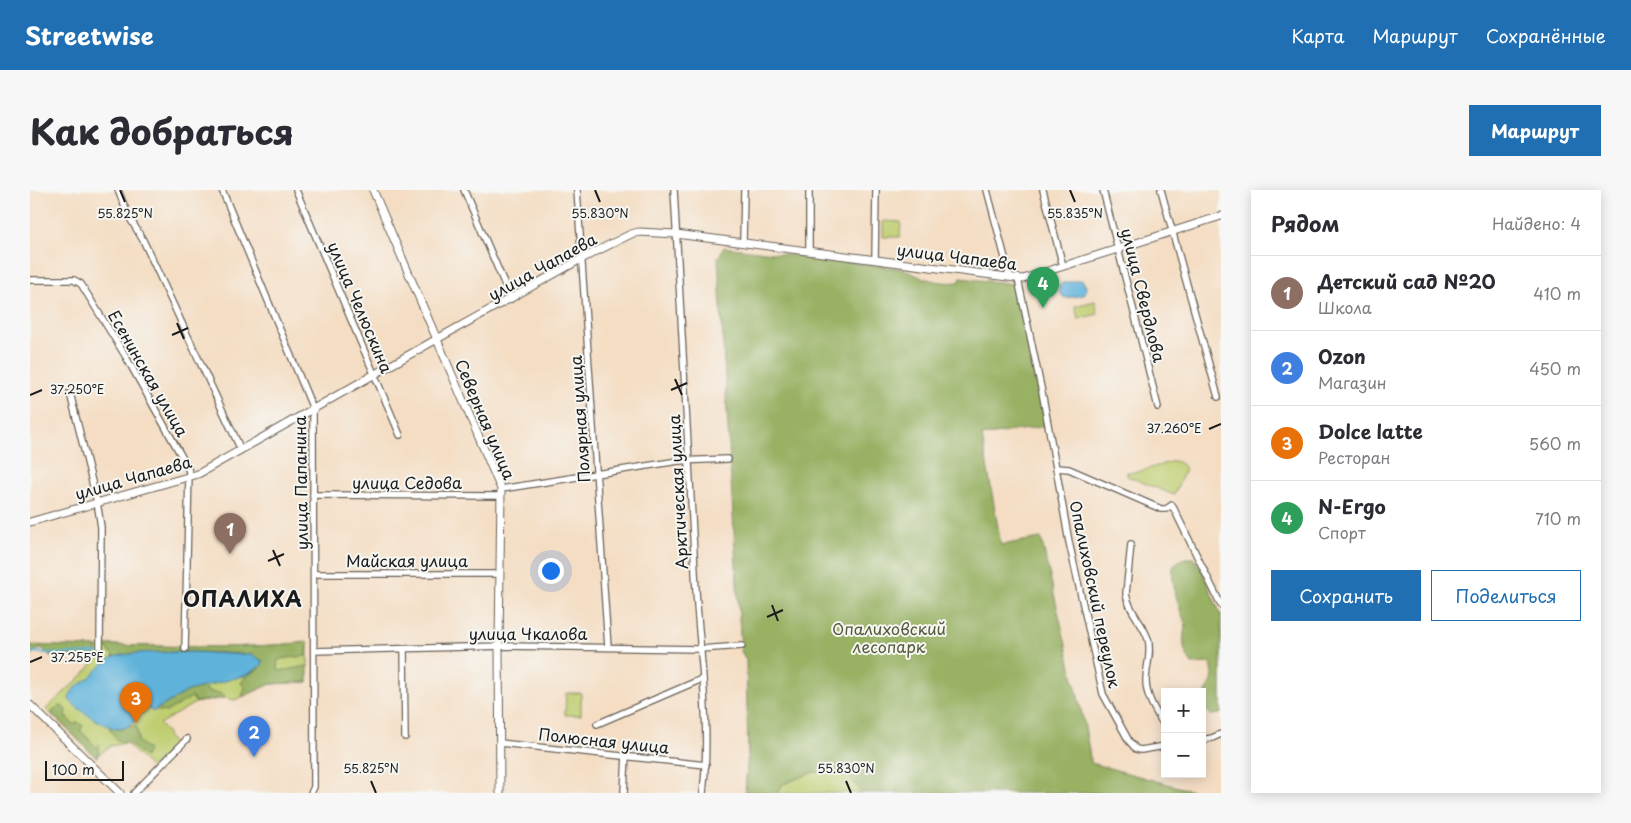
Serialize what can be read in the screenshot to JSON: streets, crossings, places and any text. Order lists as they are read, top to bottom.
{
  "streets": {
    "street": [
      "улица Чапаева",
      "улица Свердлова",
      "улица Челюскина",
      "Есенинская улица",
      "Северная улица",
      "Полярная улица",
      "улица Седова",
      "улица Папанина",
      "Арктическая улица",
      "Майская улица",
      "Опалиховский переулок",
      "улица Чкалова",
      "Полюсная улица"
    ]
  },
  "crossings": [
    ["улица Чапаева", "улица Свердлова"],
    ["улица Чапаева", "улица Челюскина"],
    ["улица Чапаева", "Есенинская улица"],
    ["улица Чапаева", "Северная улица"],
    ["улица Чапаева", "Полярная улица"],
    ["улица Чапаева", "улица Папанина"],
    ["улица Чапаева", "Арктическая улица"],
    ["Северная улица", "улица Седова"],
    ["Северная улица", "Майская улица"],
    ["Северная улица", "улица Чкалова"],
    ["Северная улица", "Полюсная улица"],
    ["Полярная улица", "улица Седова"],
    ["Полярная улица", "улица Чкалова"],
    ["улица Седова", "улица Папанина"],
    ["улица Седова", "Арктическая улица"],
    ["улица Папанина", "Майская улица"],
    ["улица Папанина", "улица Чкалова"],
    ["Арктическая улица", "улица Чкалова"],
    ["Арктическая улица", "Полюсная улица"]
  ],
  "districts": ["ОПАЛИХА"],
  "parks": ["Опалиховский лесопарк"],
  "scale_bar": "100 m",
  "page": {
    "header": "Streetwise",
    "nav": ["Карта", "Маршрут", "Сохранённые"],
    "title": "Как добраться",
    "buttons": [
      "Маршрут",
      ["Сохранить", "Поделиться"]
    ],
    "heading": ["Рядом", "Найдено: 4"],
    "list": [
      {
        "mark": "1",
        "name": "Детский сад №20",
        "note": "Школа",
        "value": "410 m"
      },
      {
        "mark": "2",
        "name": "Ozon",
        "note": "Магазин",
        "value": "450 m"
      },
      {
        "mark": "3",
        "name": "Dolce latte",
        "note": "Ресторан",
        "value": "560 m"
      },
      {
        "mark": "4",
        "name": "N-Ergo",
        "note": "Спорт",
        "value": "710 m"
      }
    ],
    "pins": [
      "4",
      "1",
      "3",
      "2"
    ],
    "map_buttons": ["+", "−"],
    "scale": "100 m"
  },
  "coordinates": [
    "55.825°N",
    "55.830°N",
    "55.835°N",
    "37.250°E",
    "37.260°E",
    "37.255°E"
  ]
}
